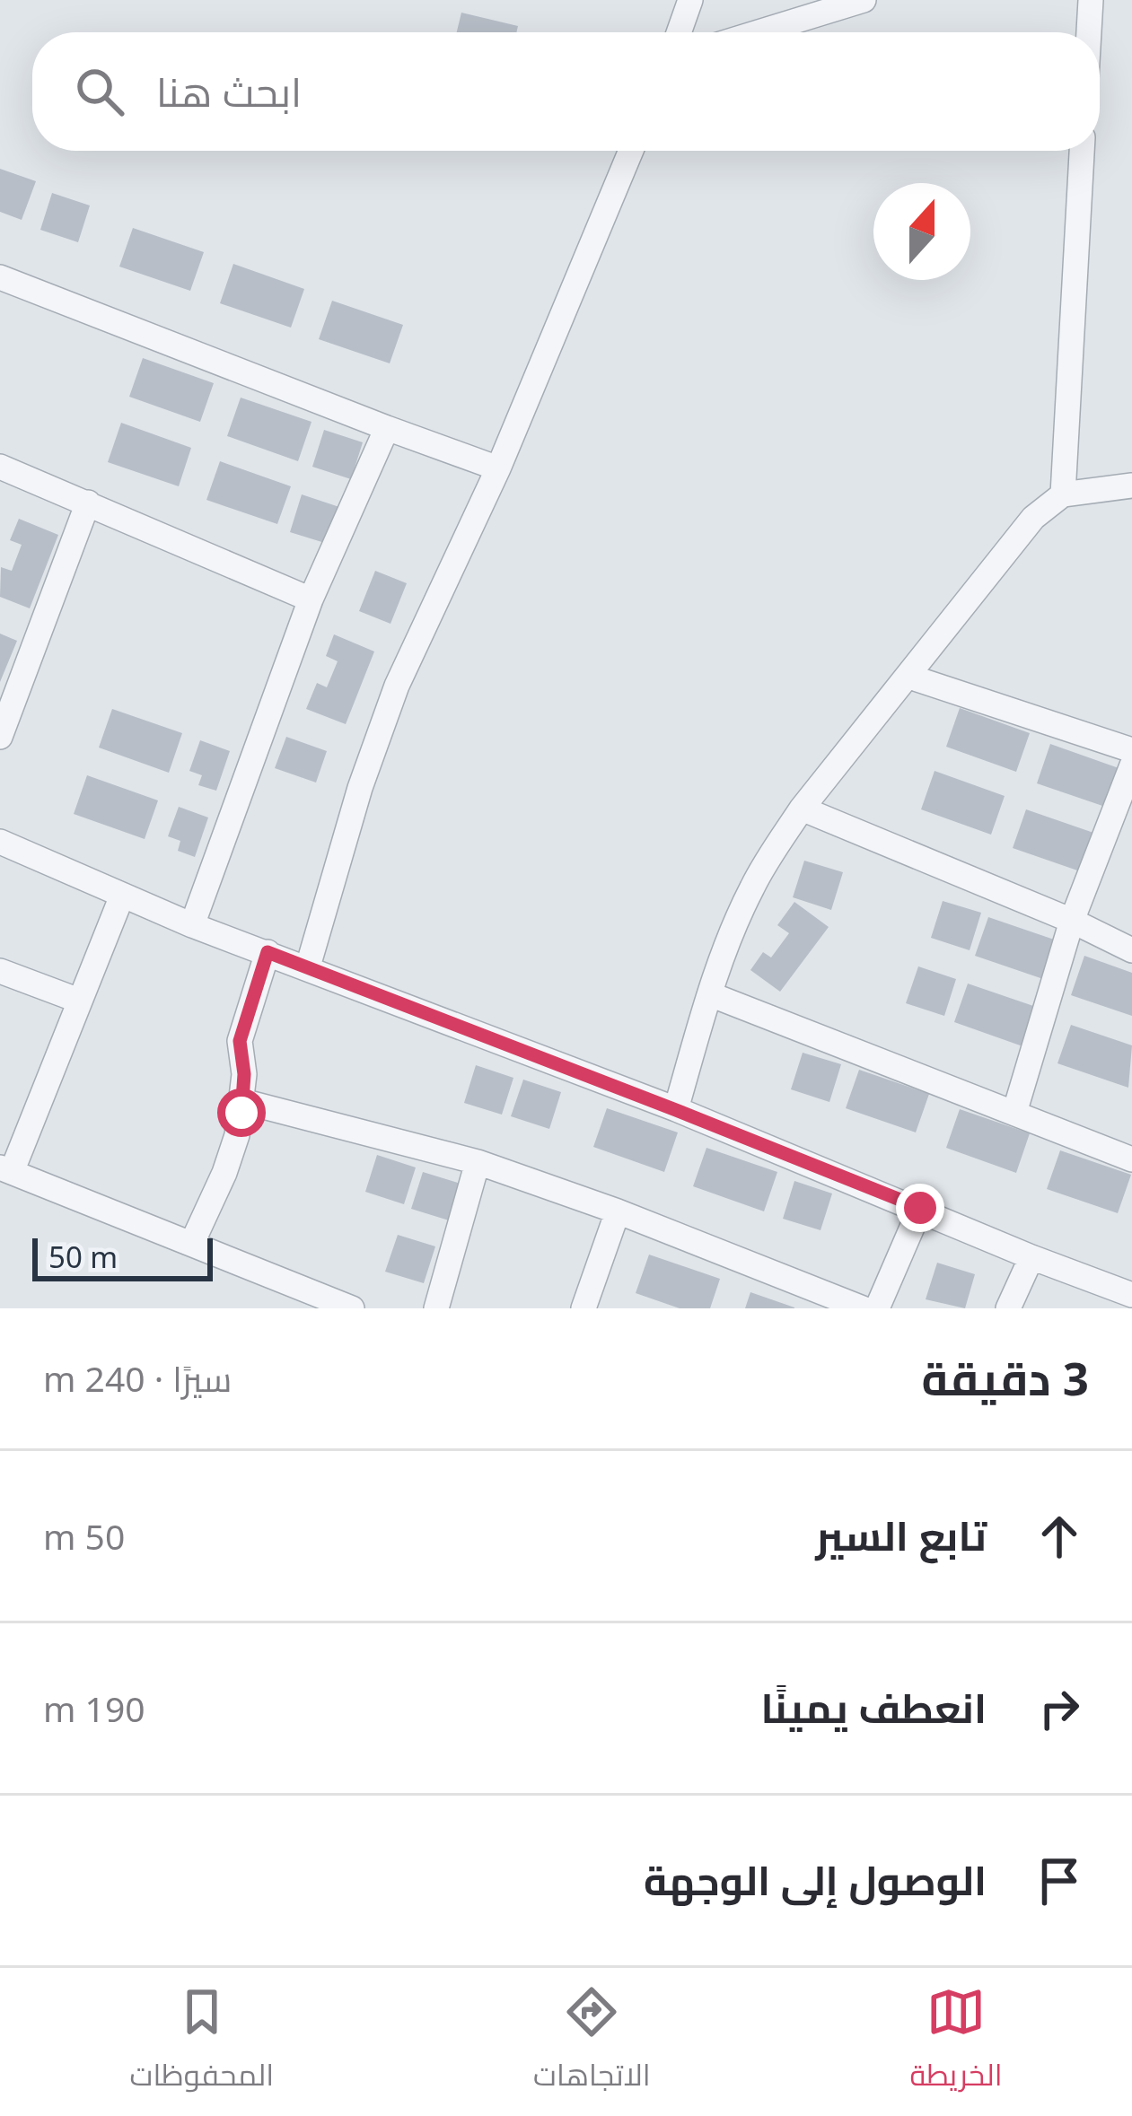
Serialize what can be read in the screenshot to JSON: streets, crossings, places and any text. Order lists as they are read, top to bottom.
{
  "scale_bar": "50 m",
  "north": "top",
  "page": {
    "search": "ابحث هنا",
    "scale": "50 m",
    "heading": ["3 دقيقة", "سيرًا · 240 m"],
    "list": [
      ["تابع السير", "50 m"],
      ["انعطف يمينًا", "190 m"],
      "الوصول إلى الوجهة"
    ],
    "nav": ["الخريطة", "الاتجاهات", "المحفوظات"]
  }
}
